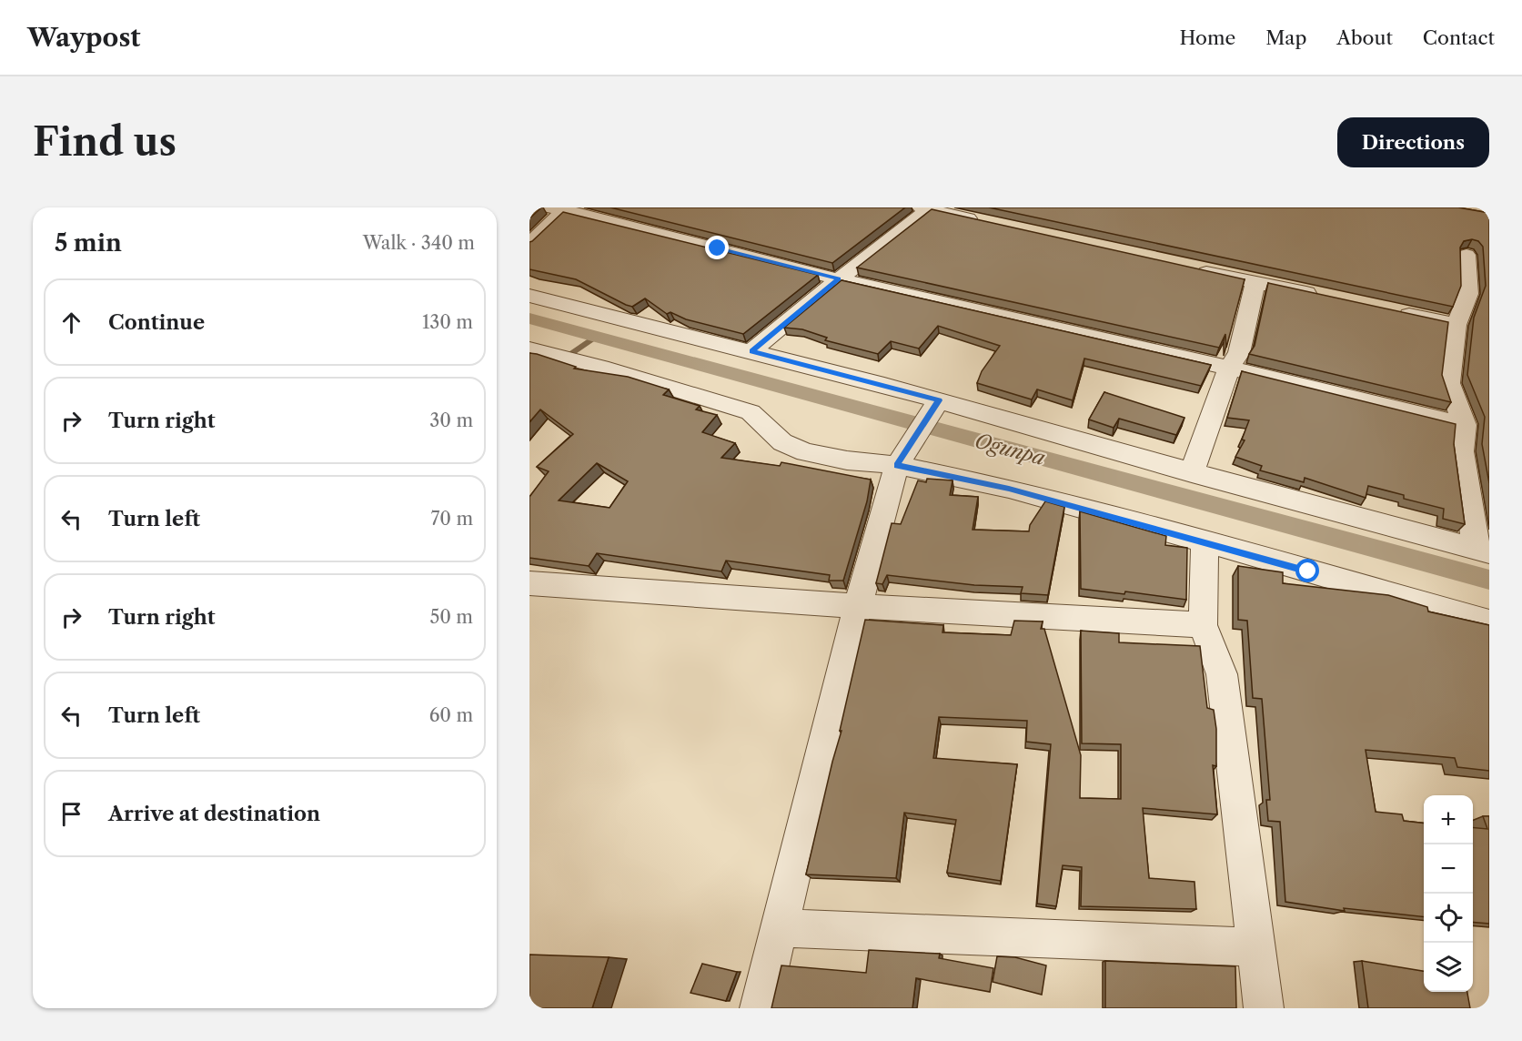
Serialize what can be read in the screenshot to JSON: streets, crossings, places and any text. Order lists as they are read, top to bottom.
{
  "water": ["Ogunpa"],
  "page": {
    "header": "Waypost",
    "nav": [
      "Home",
      "Map",
      "About",
      "Contact"
    ],
    "buttons": "Directions",
    "title": "Find us",
    "heading": ["5 min", "Walk · 340 m"],
    "list": [
      ["Continue", "130 m"],
      ["Turn right", "30 m"],
      ["Turn left", "70 m"],
      ["Turn right", "50 m"],
      ["Turn left", "60 m"],
      "Arrive at destination"
    ],
    "map_buttons": ["+", "−"]
  }
}
